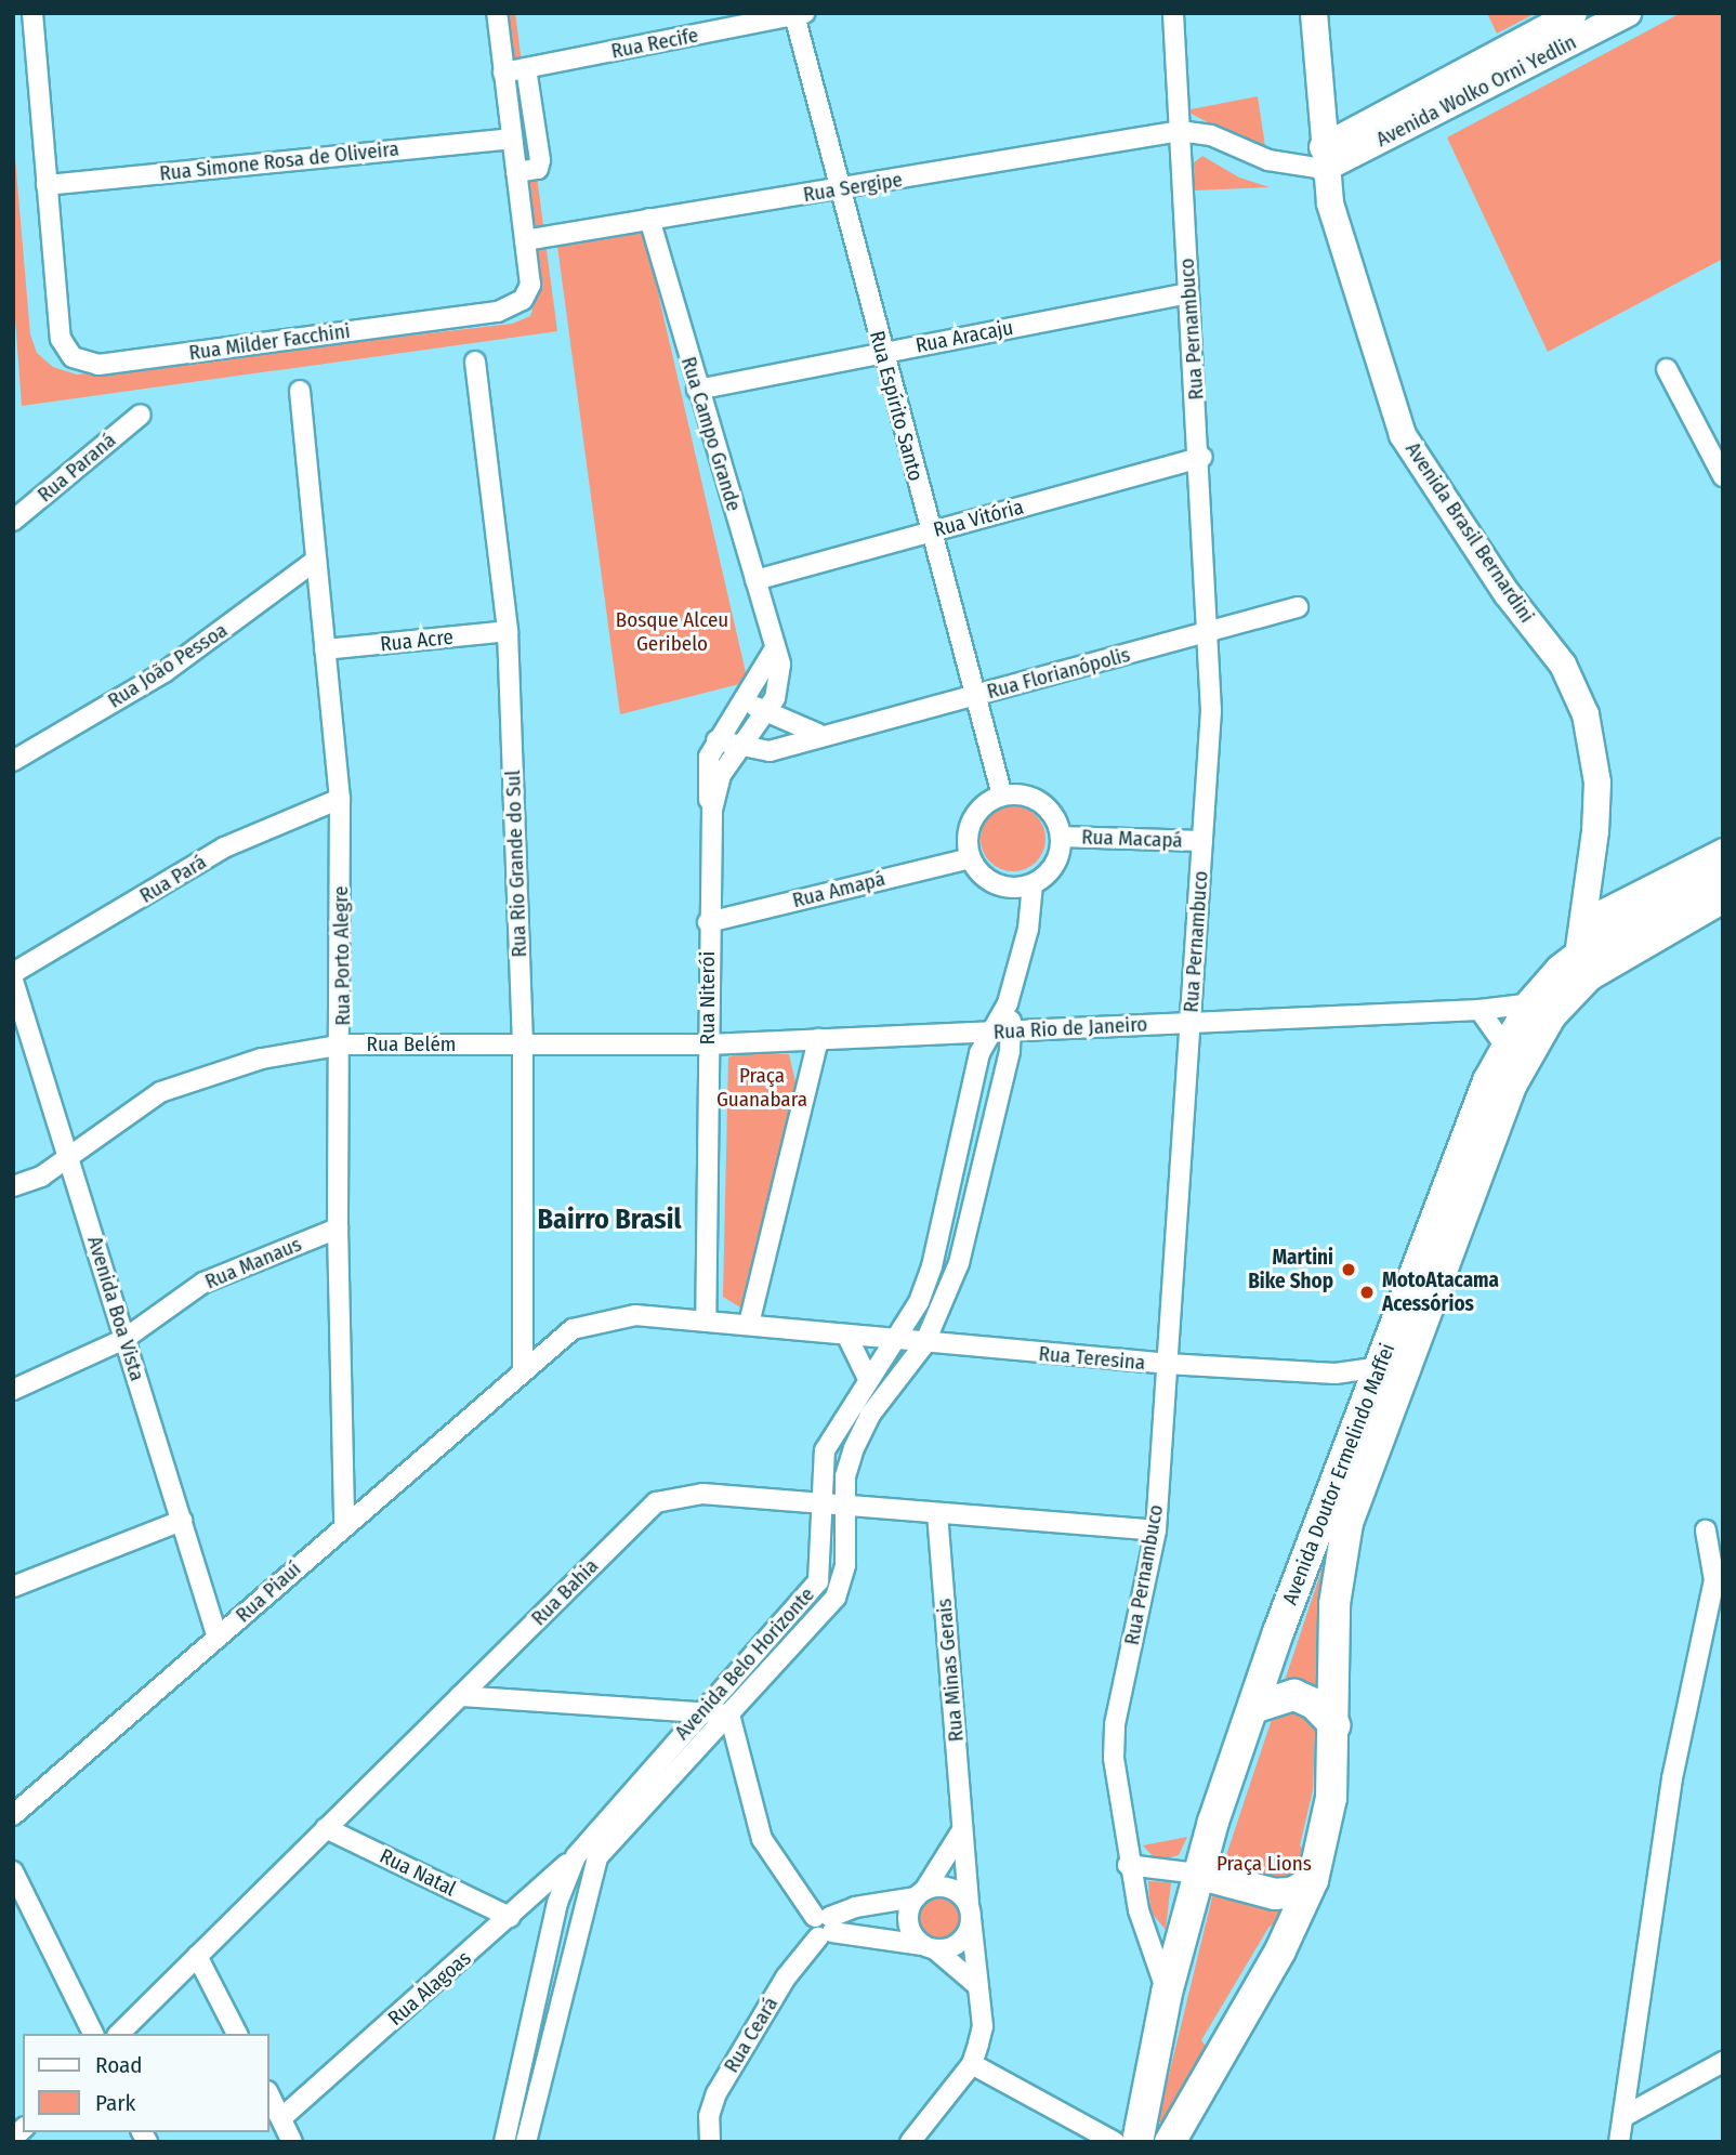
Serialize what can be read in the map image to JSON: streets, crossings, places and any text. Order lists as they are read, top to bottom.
{
  "streets": {
    "main road": ["Avenida Doutor Ermelindo Maffei"],
    "street": [
      "Rua Recife",
      "Avenida Wolko Orni Yedlin",
      "Rua Simone Rosa de Oliveira",
      "Rua Sergipe",
      "Rua Pernambuco",
      "Rua Aracaju",
      "Rua Milder Facchini",
      "Rua Espírito Santo",
      "Rua Campo Grande",
      "Rua Paraná",
      "Rua Vitória",
      "Avenida Brasil Bernardini",
      "Rua Acre",
      "Rua João Pessoa",
      "Rua Florianópolis",
      "Rua Macapá",
      "Rua Rio Grande do Sul",
      "Rua Pará",
      "Rua Amapá",
      "Rua Porto Alegre",
      "Rua Niterói",
      "Rua Rio de Janeiro",
      "Rua Belém",
      "Rua Manaus",
      "Avenida Boa Vista",
      "Rua Teresina",
      "Rua Piauí",
      "Rua Bahia",
      "Avenida Belo Horizonte",
      "Rua Minas Gerais",
      "Rua Natal",
      "Rua Alagoas",
      "Rua Ceará"
    ]
  },
  "crossings": [
    ["Rua Recife", "Rua Milder Facchini"],
    ["Rua Recife", "Rua Espírito Santo"],
    ["Avenida Wolko Orni Yedlin", "Avenida Brasil Bernardini"],
    ["Rua Simone Rosa de Oliveira", "Rua Milder Facchini"],
    ["Rua Sergipe", "Rua Pernambuco"],
    ["Rua Sergipe", "Rua Milder Facchini"],
    ["Rua Sergipe", "Rua Espírito Santo"],
    ["Rua Sergipe", "Rua Campo Grande"],
    ["Rua Pernambuco", "Rua Aracaju"],
    ["Rua Pernambuco", "Rua Vitória"],
    ["Rua Pernambuco", "Rua Florianópolis"],
    ["Rua Pernambuco", "Rua Macapá"],
    ["Rua Pernambuco", "Rua Rio de Janeiro"],
    ["Rua Pernambuco", "Rua Teresina"],
    ["Rua Pernambuco", "Avenida Doutor Ermelindo Maffei"],
    ["Rua Pernambuco", "Rua Bahia"],
    ["Rua Aracaju", "Rua Espírito Santo"],
    ["Rua Aracaju", "Rua Campo Grande"],
    ["Rua Espírito Santo", "Rua Vitória"],
    ["Rua Espírito Santo", "Rua Florianópolis"],
    ["Rua Espírito Santo", "Rua Macapá"],
    ["Rua Espírito Santo", "Rua Amapá"],
    ["Rua Espírito Santo", "Avenida Belo Horizonte"],
    ["Rua Campo Grande", "Rua Vitória"],
    ["Avenida Brasil Bernardini", "Avenida Doutor Ermelindo Maffei"],
    ["Rua Acre", "Rua Rio Grande do Sul"],
    ["Rua Acre", "Rua Porto Alegre"],
    ["Rua João Pessoa", "Rua Porto Alegre"],
    ["Rua Florianópolis", "Rua Niterói"],
    ["Rua Macapá", "Rua Amapá"],
    ["Rua Macapá", "Avenida Belo Horizonte"],
    ["Rua Rio Grande do Sul", "Rua Belém"],
    ["Rua Rio Grande do Sul", "Rua Teresina"],
    ["Rua Rio Grande do Sul", "Rua Piauí"],
    ["Rua Pará", "Rua Porto Alegre"],
    ["Rua Amapá", "Rua Niterói"],
    ["Rua Amapá", "Avenida Belo Horizonte"],
    ["Rua Porto Alegre", "Rua Belém"],
    ["Rua Porto Alegre", "Rua Manaus"],
    ["Rua Porto Alegre", "Rua Piauí"],
    ["Rua Niterói", "Rua Rio de Janeiro"],
    ["Rua Niterói", "Rua Belém"],
    ["Rua Niterói", "Rua Teresina"],
    ["Rua Rio de Janeiro", "Rua Belém"],
    ["Rua Rio de Janeiro", "Avenida Doutor Ermelindo Maffei"],
    ["Rua Rio de Janeiro", "Avenida Belo Horizonte"],
    ["Rua Belém", "Avenida Boa Vista"],
    ["Rua Manaus", "Avenida Boa Vista"],
    ["Avenida Boa Vista", "Rua Piauí"],
    ["Rua Teresina", "Avenida Doutor Ermelindo Maffei"],
    ["Rua Teresina", "Rua Piauí"],
    ["Rua Teresina", "Avenida Belo Horizonte"],
    ["Rua Bahia", "Avenida Belo Horizonte"],
    ["Rua Bahia", "Rua Minas Gerais"],
    ["Rua Bahia", "Rua Natal"],
    ["Avenida Belo Horizonte", "Rua Alagoas"],
    ["Rua Natal", "Rua Alagoas"]
  ],
  "districts": ["Bairro Brasil"],
  "parks": ["Bosque Alceu Geribelo", "Praça Guanabara", "Praça Lions"],
  "places": ["Martini Bike Shop", "MotoAtacama Acessórios"],
  "legend": ["Road", "Park"]
}
